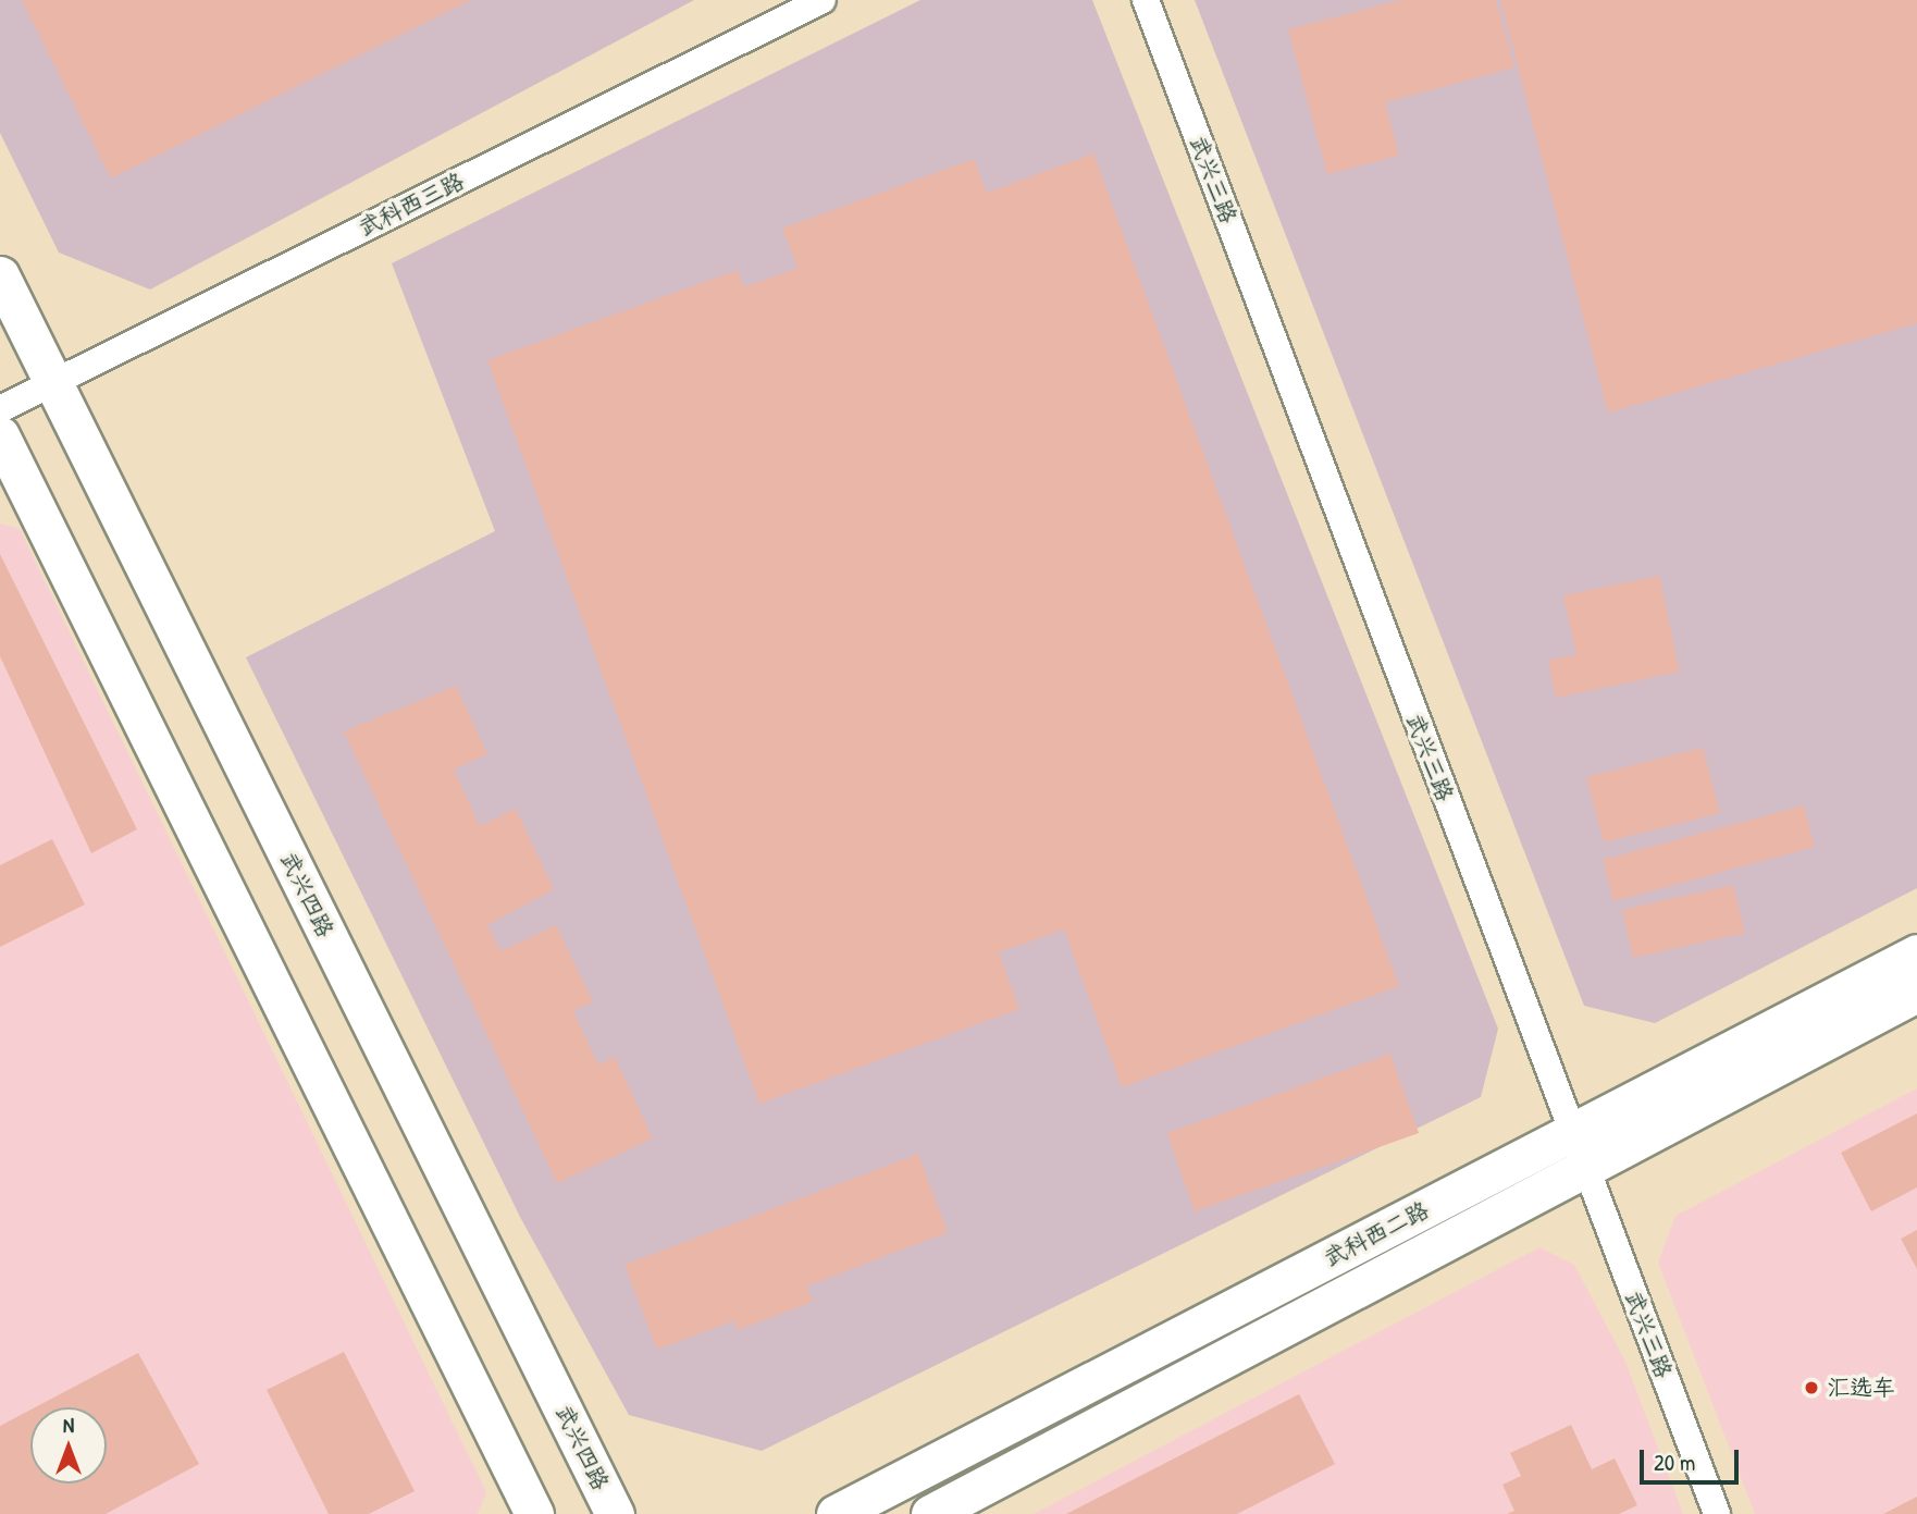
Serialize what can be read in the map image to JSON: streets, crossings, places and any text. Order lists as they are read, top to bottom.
{
  "streets": {
    "main road": ["武兴四路", "武科西二路"],
    "street": ["武兴三路", "武科西三路"]
  },
  "crossings": [
    ["武兴三路", "武科西二路"],
    ["武科西三路", "武兴四路"]
  ],
  "places": ["汇选车"],
  "scale_bar": "20 m",
  "north": "top"
}
